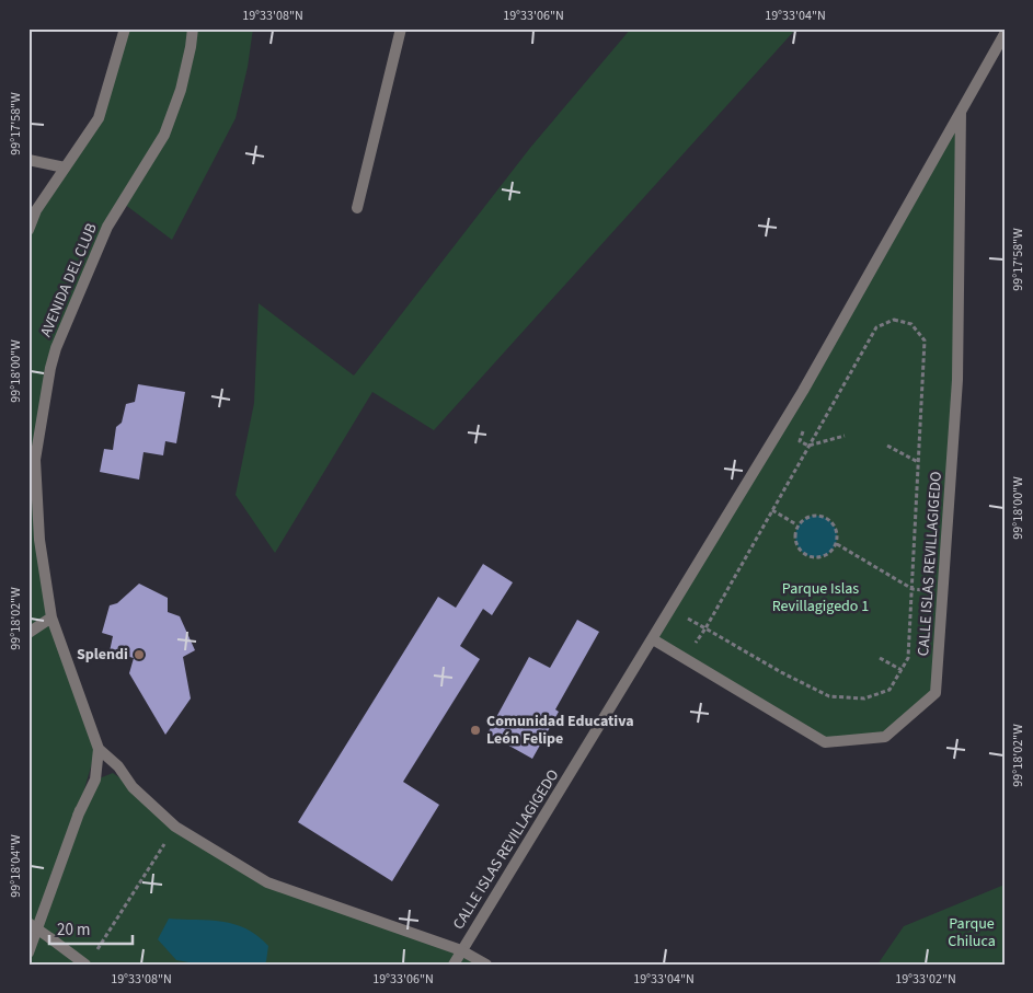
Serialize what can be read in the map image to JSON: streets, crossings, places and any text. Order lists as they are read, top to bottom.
{
  "streets": {
    "street": ["AVENIDA DEL CLUB", "CALLE ISLAS REVILLAGIGEDO"]
  },
  "crossings": [
    ["AVENIDA DEL CLUB", "CALLE ISLAS REVILLAGIGEDO"]
  ],
  "parks": ["Parque Islas Revillagigedo 1", "Parque Chiluca"],
  "places": ["Splendi", "Comunidad Educativa León Felipe"],
  "scale_bar": "20 m",
  "coordinates": [
    "19°33'08\"N",
    "19°33'06\"N",
    "19°33'04\"N",
    "99°17'58\"W",
    "99°18'00\"W",
    "99°18'02\"W",
    "99°18'04\"W",
    "19°33'02\"N"
  ]
}
